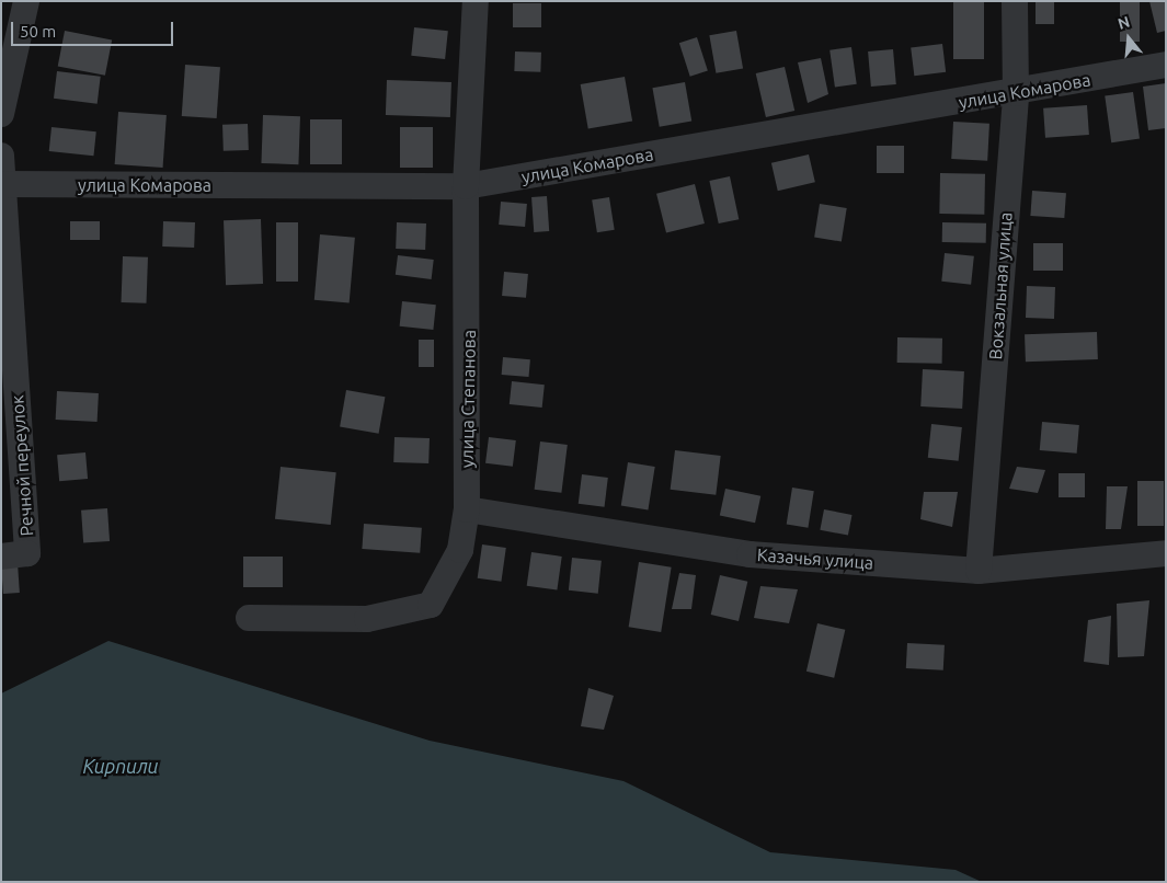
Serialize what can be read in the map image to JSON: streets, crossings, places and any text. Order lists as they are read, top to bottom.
{
  "streets": {
    "street": [
      "улица Комарова",
      "Вокзальная улица",
      "улица Степанова",
      "Речной переулок",
      "Казачья улица"
    ]
  },
  "crossings": [
    ["улица Комарова", "Вокзальная улица"],
    ["улица Комарова", "улица Степанова"],
    ["улица Комарова", "Речной переулок"],
    ["Вокзальная улица", "Казачья улица"],
    ["улица Степанова", "Казачья улица"]
  ],
  "water": ["Кирпили"],
  "scale_bar": "50 m",
  "north": "top"
}
